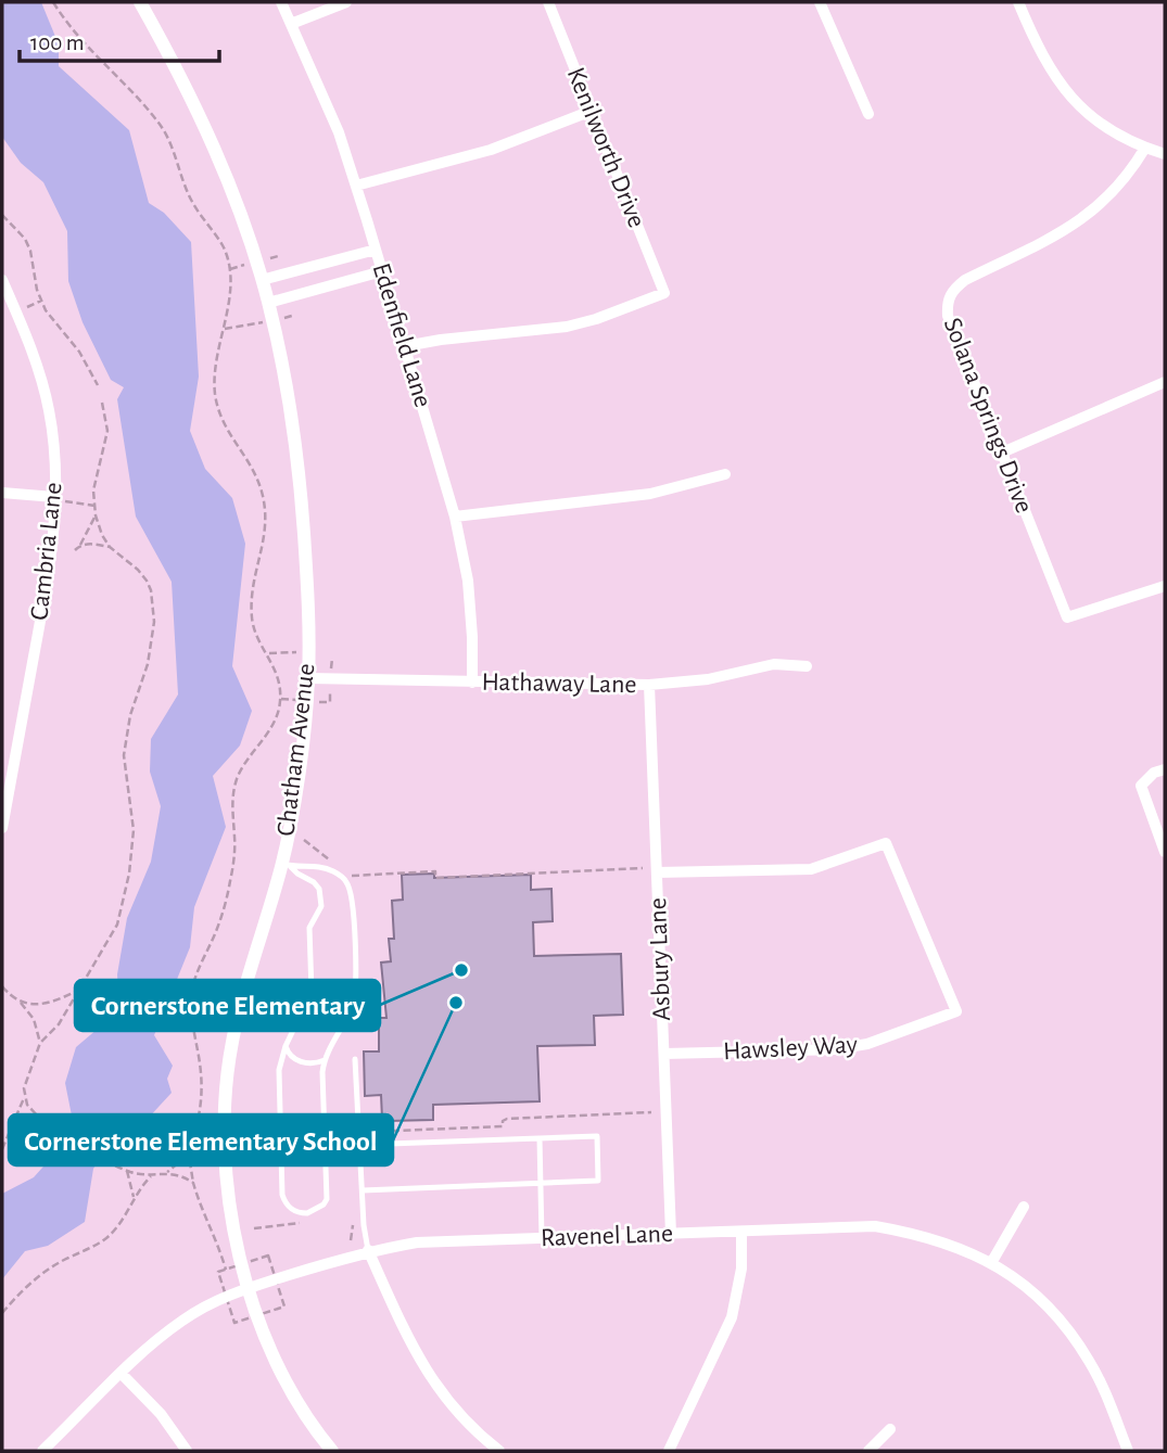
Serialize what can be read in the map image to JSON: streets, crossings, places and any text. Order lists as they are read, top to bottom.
{
  "streets": {
    "street": [
      "Kenilworth Drive",
      "Edenfield Lane",
      "Solana Springs Drive",
      "Cambria Lane",
      "Hathaway Lane",
      "Chatham Avenue",
      "Asbury Lane",
      "Hawsley Way",
      "Ravenel Lane"
    ]
  },
  "crossings": [
    ["Kenilworth Drive", "Edenfield Lane"],
    ["Edenfield Lane", "Hathaway Lane"],
    ["Hathaway Lane", "Chatham Avenue"],
    ["Hathaway Lane", "Asbury Lane"],
    ["Chatham Avenue", "Ravenel Lane"],
    ["Asbury Lane", "Hawsley Way"],
    ["Asbury Lane", "Ravenel Lane"]
  ],
  "places": ["Cornerstone Elementary", "Cornerstone Elementary School"],
  "scale_bar": "100 m"
}
